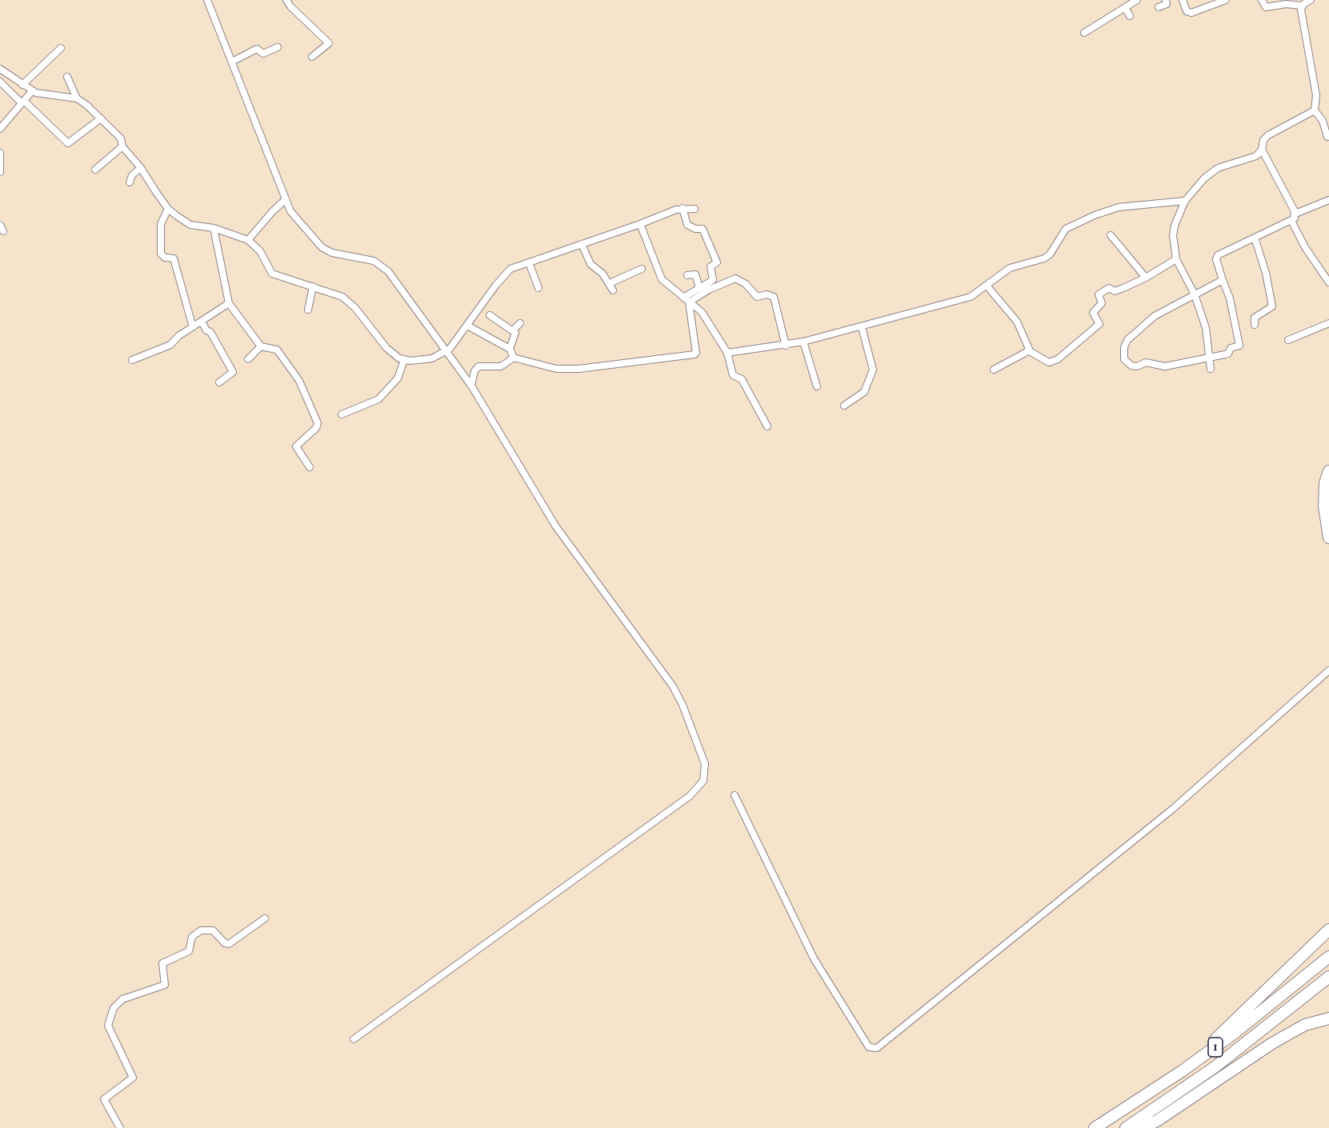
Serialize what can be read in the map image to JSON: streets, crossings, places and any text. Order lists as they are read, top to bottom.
{
  "streets": {
    "highway": ["1"]
  }
}
